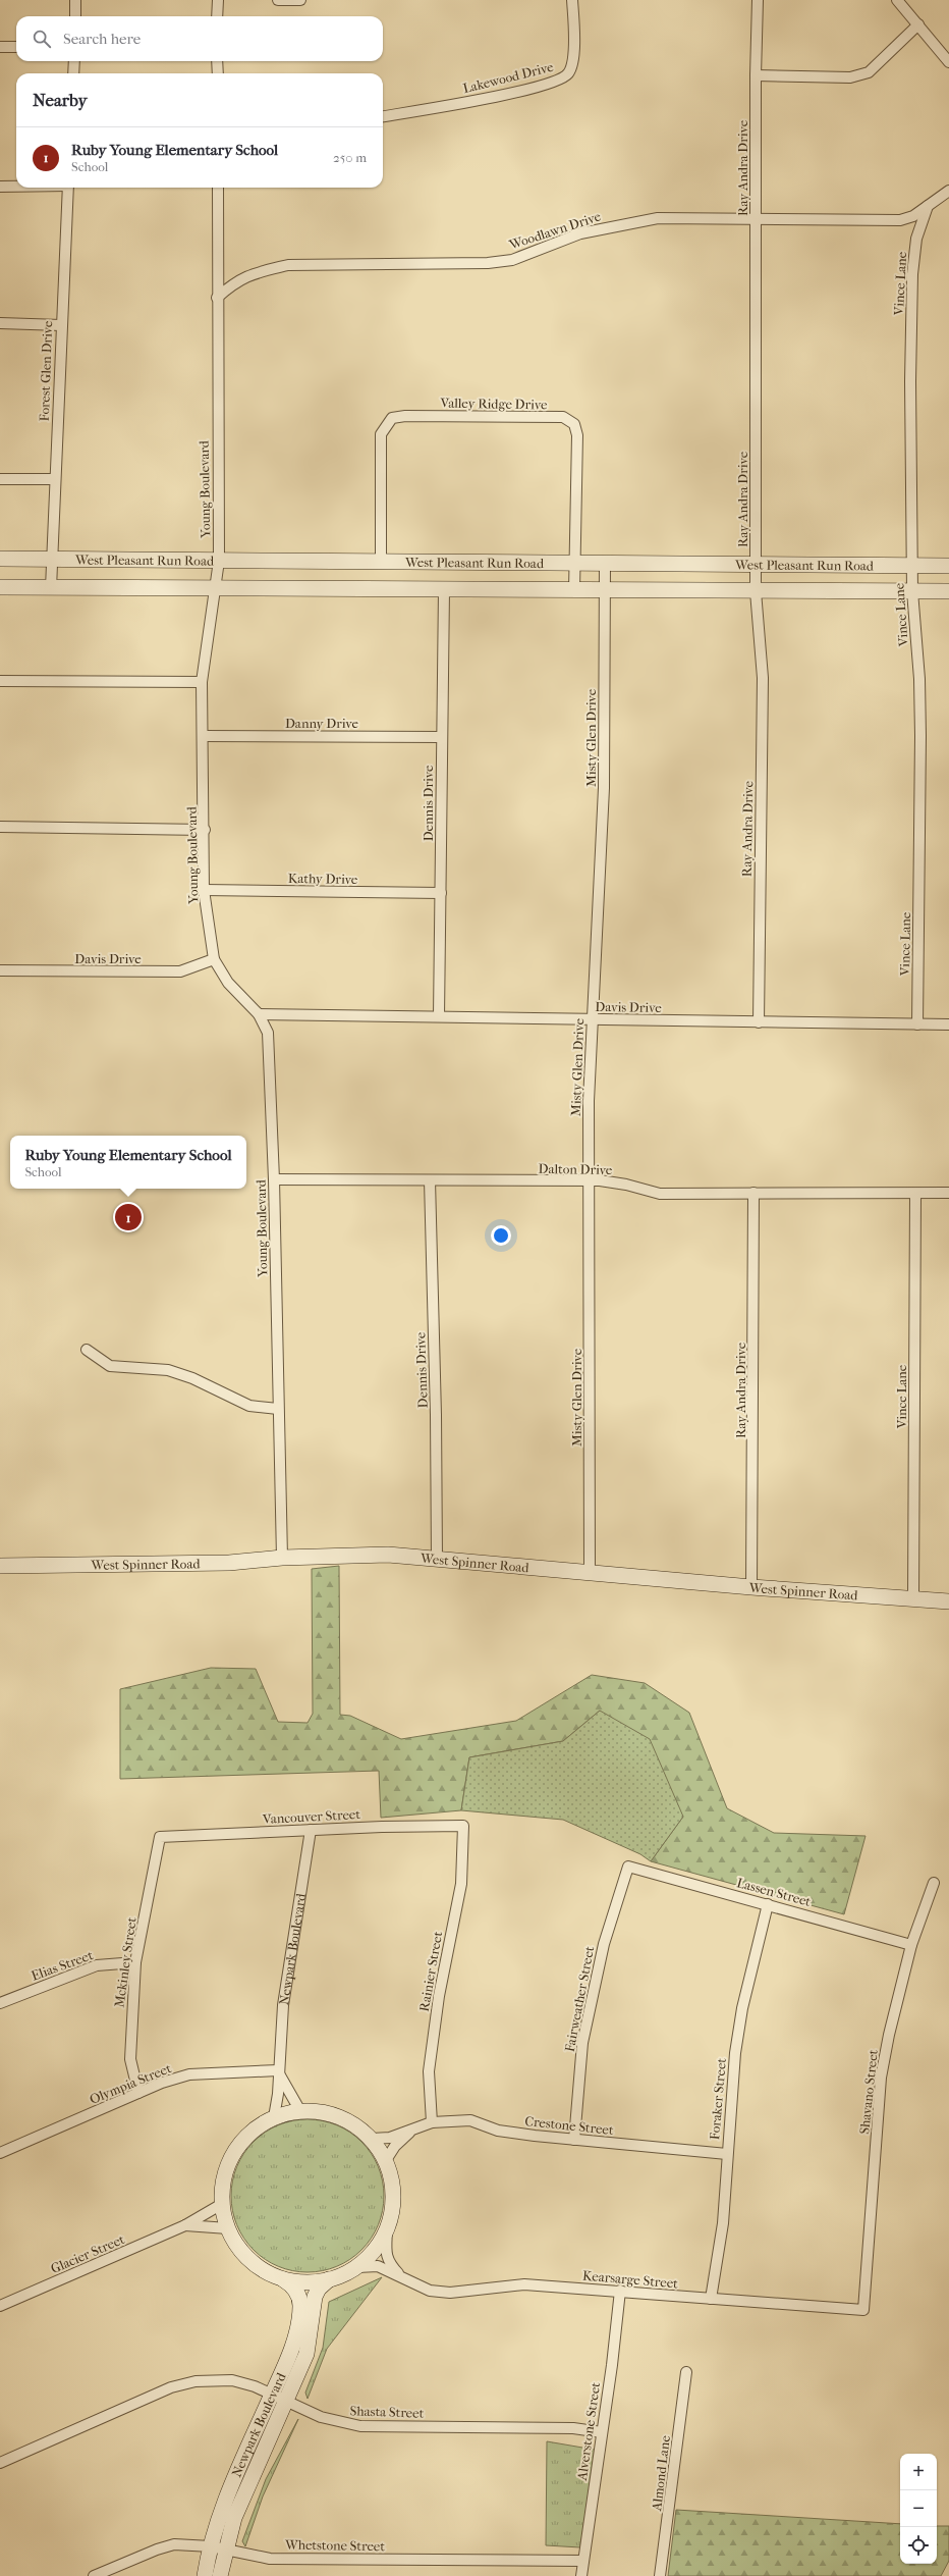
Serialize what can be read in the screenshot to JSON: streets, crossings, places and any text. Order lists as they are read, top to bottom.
{
  "streets": {
    "street": [
      "Lakewood Drive",
      "Ray Andra Drive",
      "Woodlawn Drive",
      "Vince Lane",
      "Forest Glen Drive",
      "Valley Ridge Drive",
      "Young Boulevard",
      "West Pleasant Run Road",
      "Danny Drive",
      "Misty Glen Drive",
      "Dennis Drive",
      "Kathy Drive",
      "Davis Drive",
      "Dalton Drive",
      "West Spinner Road",
      "Vancouver Street",
      "Lassen Street",
      "Newpark Boulevard",
      "Mckinley Street",
      "Elias Street",
      "Rainier Street",
      "Fairweather Street",
      "Olympia Street",
      "Shavano Street",
      "Foraker Street",
      "Crestone Street",
      "Glacier Street",
      "Kearsarge Street",
      "Shasta Street",
      "Alverstone Street",
      "Almond Lane",
      "Whetstone Street"
    ]
  },
  "crossings": [
    ["Ray Andra Drive", "Woodlawn Drive"],
    ["Ray Andra Drive", "West Pleasant Run Road"],
    ["Ray Andra Drive", "Davis Drive"],
    ["Ray Andra Drive", "Dalton Drive"],
    ["Ray Andra Drive", "West Spinner Road"],
    ["Woodlawn Drive", "Vince Lane"],
    ["Woodlawn Drive", "Young Boulevard"],
    ["Vince Lane", "West Pleasant Run Road"],
    ["Vince Lane", "Davis Drive"],
    ["Vince Lane", "Dalton Drive"],
    ["Vince Lane", "West Spinner Road"],
    ["Forest Glen Drive", "West Pleasant Run Road"],
    ["Valley Ridge Drive", "West Pleasant Run Road"],
    ["Young Boulevard", "West Pleasant Run Road"],
    ["Young Boulevard", "Danny Drive"],
    ["Young Boulevard", "Kathy Drive"],
    ["Young Boulevard", "Davis Drive"],
    ["Young Boulevard", "Dalton Drive"],
    ["Young Boulevard", "West Spinner Road"],
    ["West Pleasant Run Road", "Misty Glen Drive"],
    ["West Pleasant Run Road", "Dennis Drive"],
    ["Danny Drive", "Dennis Drive"],
    ["Misty Glen Drive", "Davis Drive"],
    ["Misty Glen Drive", "Dalton Drive"],
    ["Misty Glen Drive", "West Spinner Road"],
    ["Dennis Drive", "Kathy Drive"],
    ["Dennis Drive", "Davis Drive"],
    ["Dennis Drive", "Dalton Drive"],
    ["Dennis Drive", "West Spinner Road"],
    ["Vancouver Street", "Newpark Boulevard"],
    ["Vancouver Street", "Mckinley Street"],
    ["Vancouver Street", "Rainier Street"],
    ["Lassen Street", "Fairweather Street"],
    ["Lassen Street", "Shavano Street"],
    ["Lassen Street", "Foraker Street"],
    ["Newpark Boulevard", "Olympia Street"],
    ["Newpark Boulevard", "Shasta Street"],
    ["Newpark Boulevard", "Whetstone Street"],
    ["Mckinley Street", "Elias Street"],
    ["Mckinley Street", "Olympia Street"],
    ["Rainier Street", "Crestone Street"],
    ["Fairweather Street", "Crestone Street"],
    ["Shavano Street", "Kearsarge Street"],
    ["Foraker Street", "Crestone Street"],
    ["Foraker Street", "Kearsarge Street"],
    ["Kearsarge Street", "Alverstone Street"],
    ["Shasta Street", "Alverstone Street"],
    ["Alverstone Street", "Whetstone Street"]
  ],
  "page": {
    "search": "Search here",
    "heading": "Nearby",
    "list": [
      {
        "mark": "1",
        "name": "Ruby Young Elementary School",
        "note": "School",
        "value": "250 m"
      }
    ],
    "popup": ["Ruby Young Elementary School", "School"],
    "pins": "1",
    "map_buttons": ["+", "−"]
  }
}
